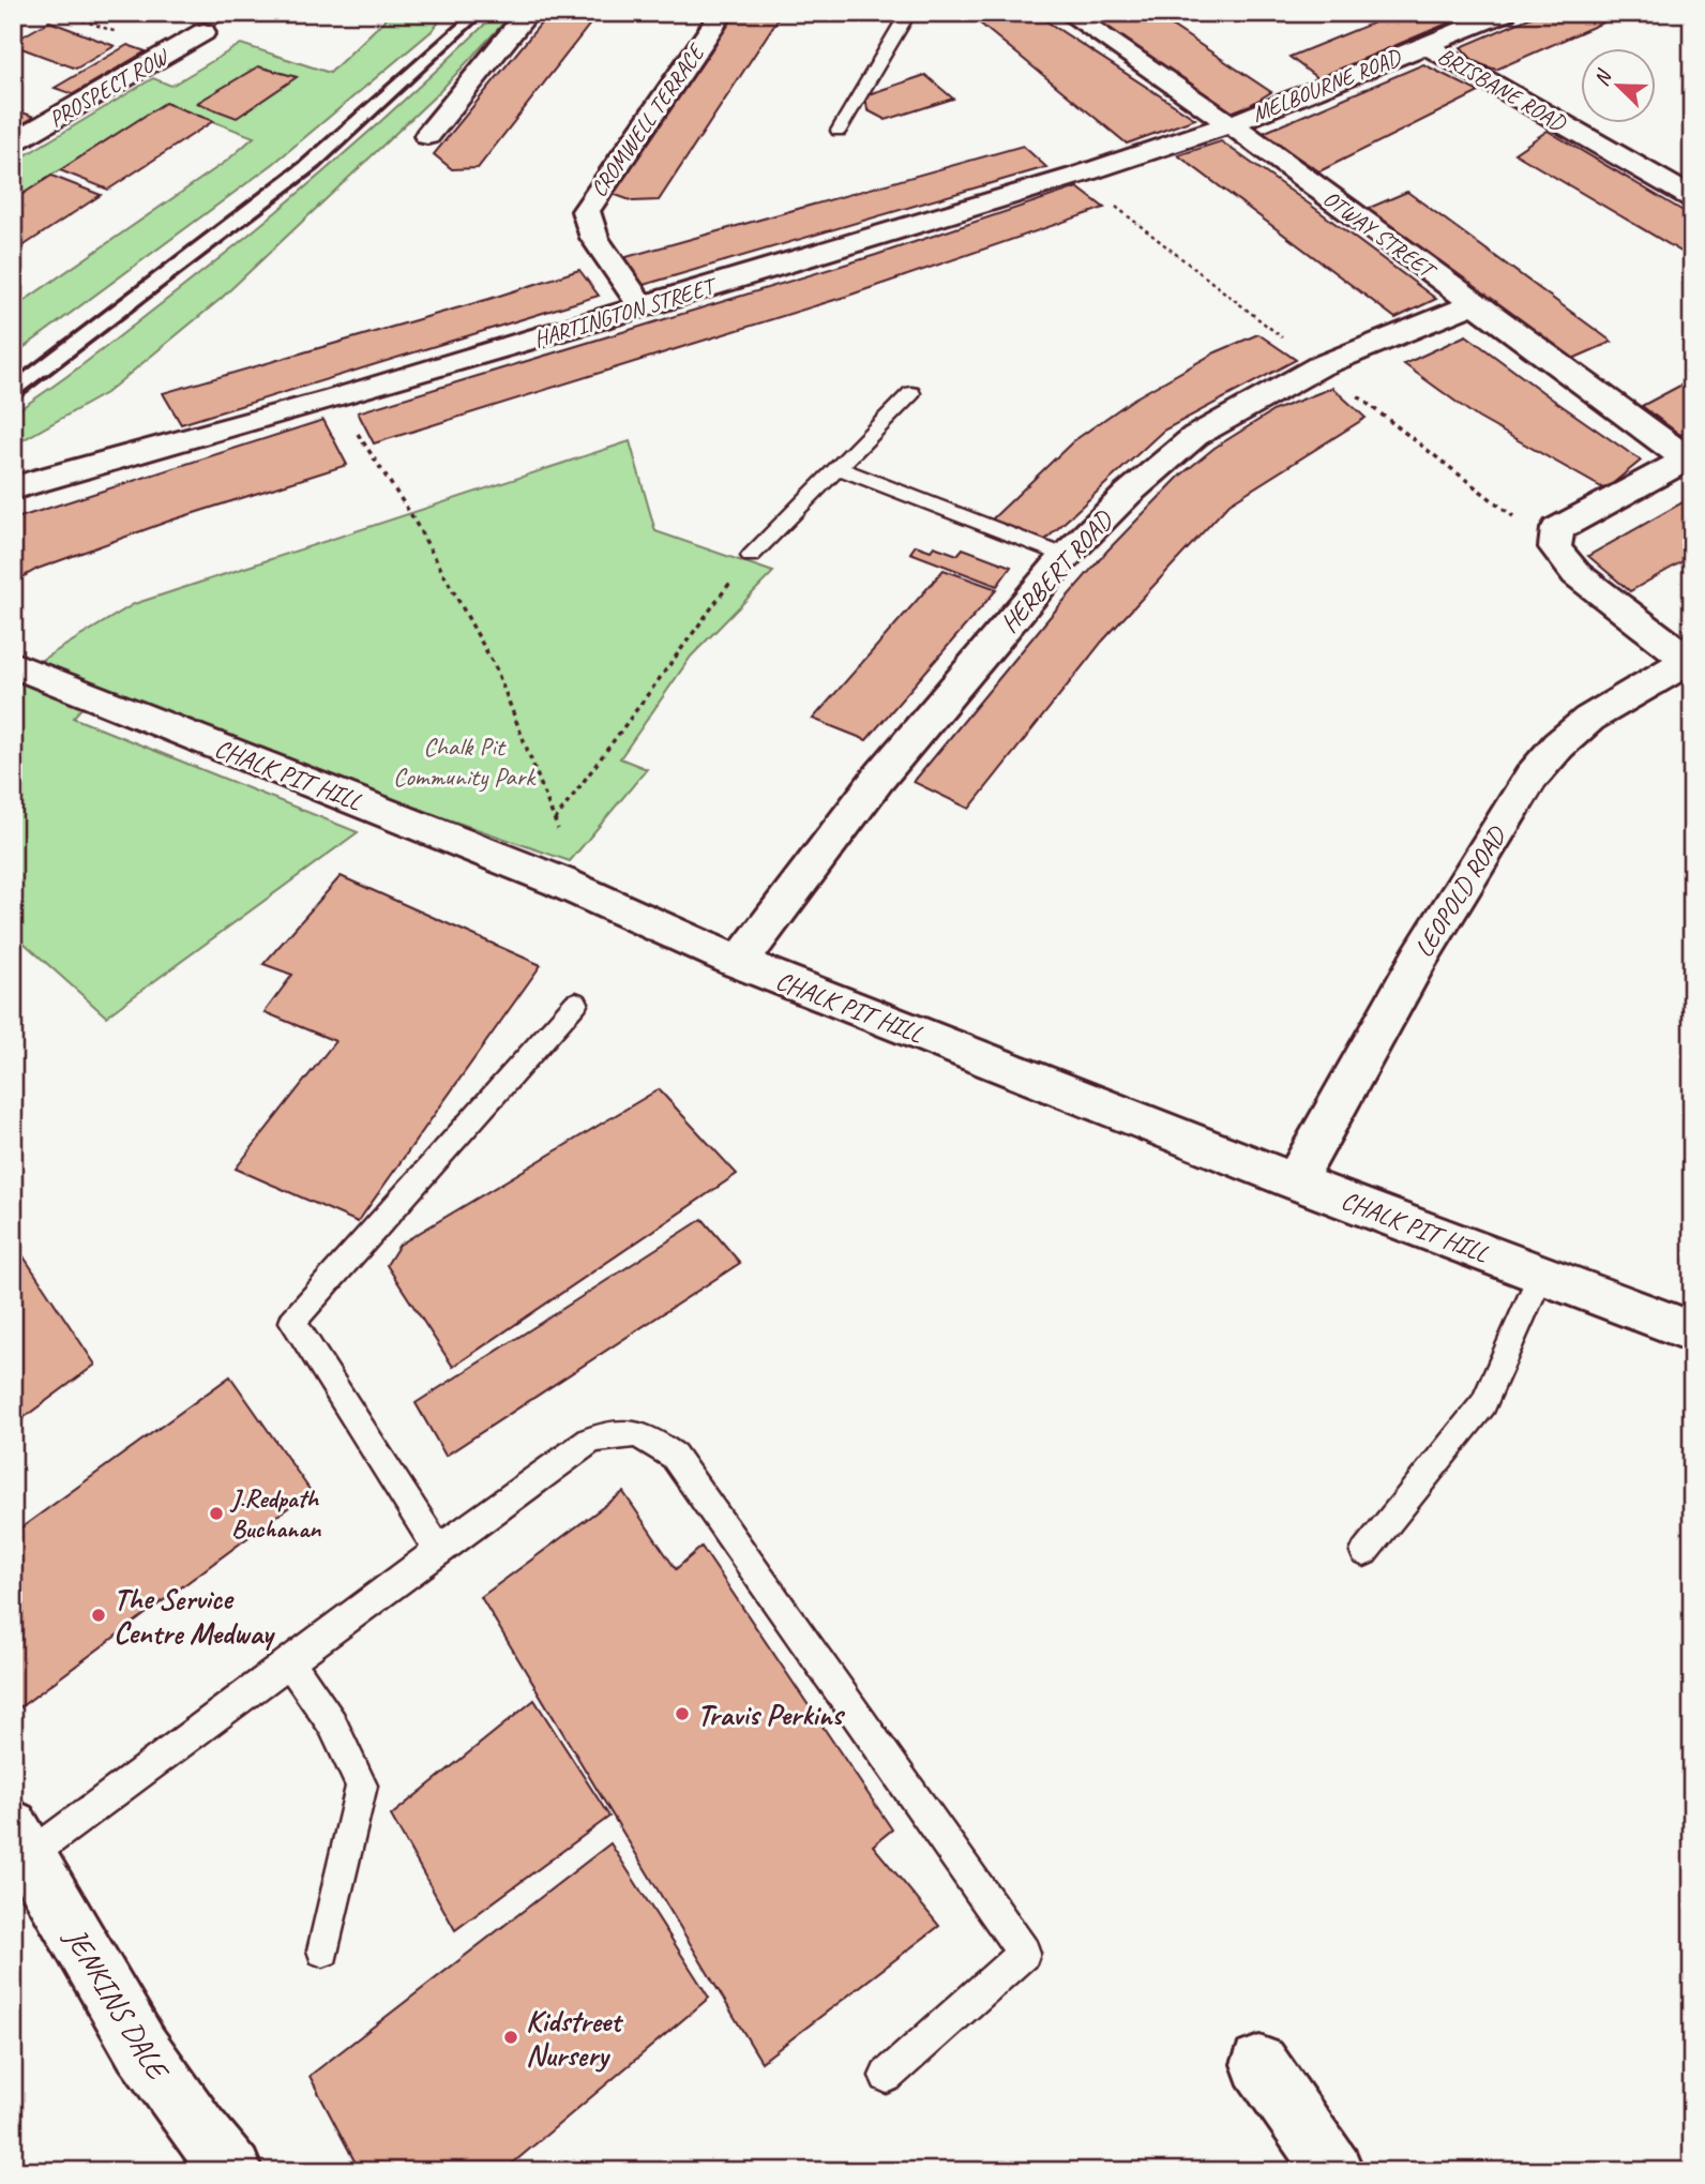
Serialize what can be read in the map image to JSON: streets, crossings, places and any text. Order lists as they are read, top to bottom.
{
  "streets": {
    "street": [
      "MELBOURNE ROAD",
      "PROSPECT ROW",
      "BRISBANE ROAD",
      "CROMWELL TERRACE",
      "OTWAY STREET",
      "HARTINGTON STREET",
      "HERBERT ROAD",
      "CHALK PIT HILL",
      "LEOPOLD ROAD",
      "JENKINS DALE"
    ]
  },
  "crossings": [
    ["MELBOURNE ROAD", "BRISBANE ROAD"],
    ["MELBOURNE ROAD", "OTWAY STREET"],
    ["MELBOURNE ROAD", "HARTINGTON STREET"],
    ["CROMWELL TERRACE", "HARTINGTON STREET"],
    ["OTWAY STREET", "HARTINGTON STREET"],
    ["OTWAY STREET", "HERBERT ROAD"],
    ["HERBERT ROAD", "CHALK PIT HILL"],
    ["CHALK PIT HILL", "LEOPOLD ROAD"]
  ],
  "parks": ["Chalk Pit Community Park"],
  "places": [
    "J.Redpath Buchanan",
    "The Service Centre Medway",
    "Travis Perkins",
    "Kidstreet Nursery"
  ],
  "north": "top left"
}
